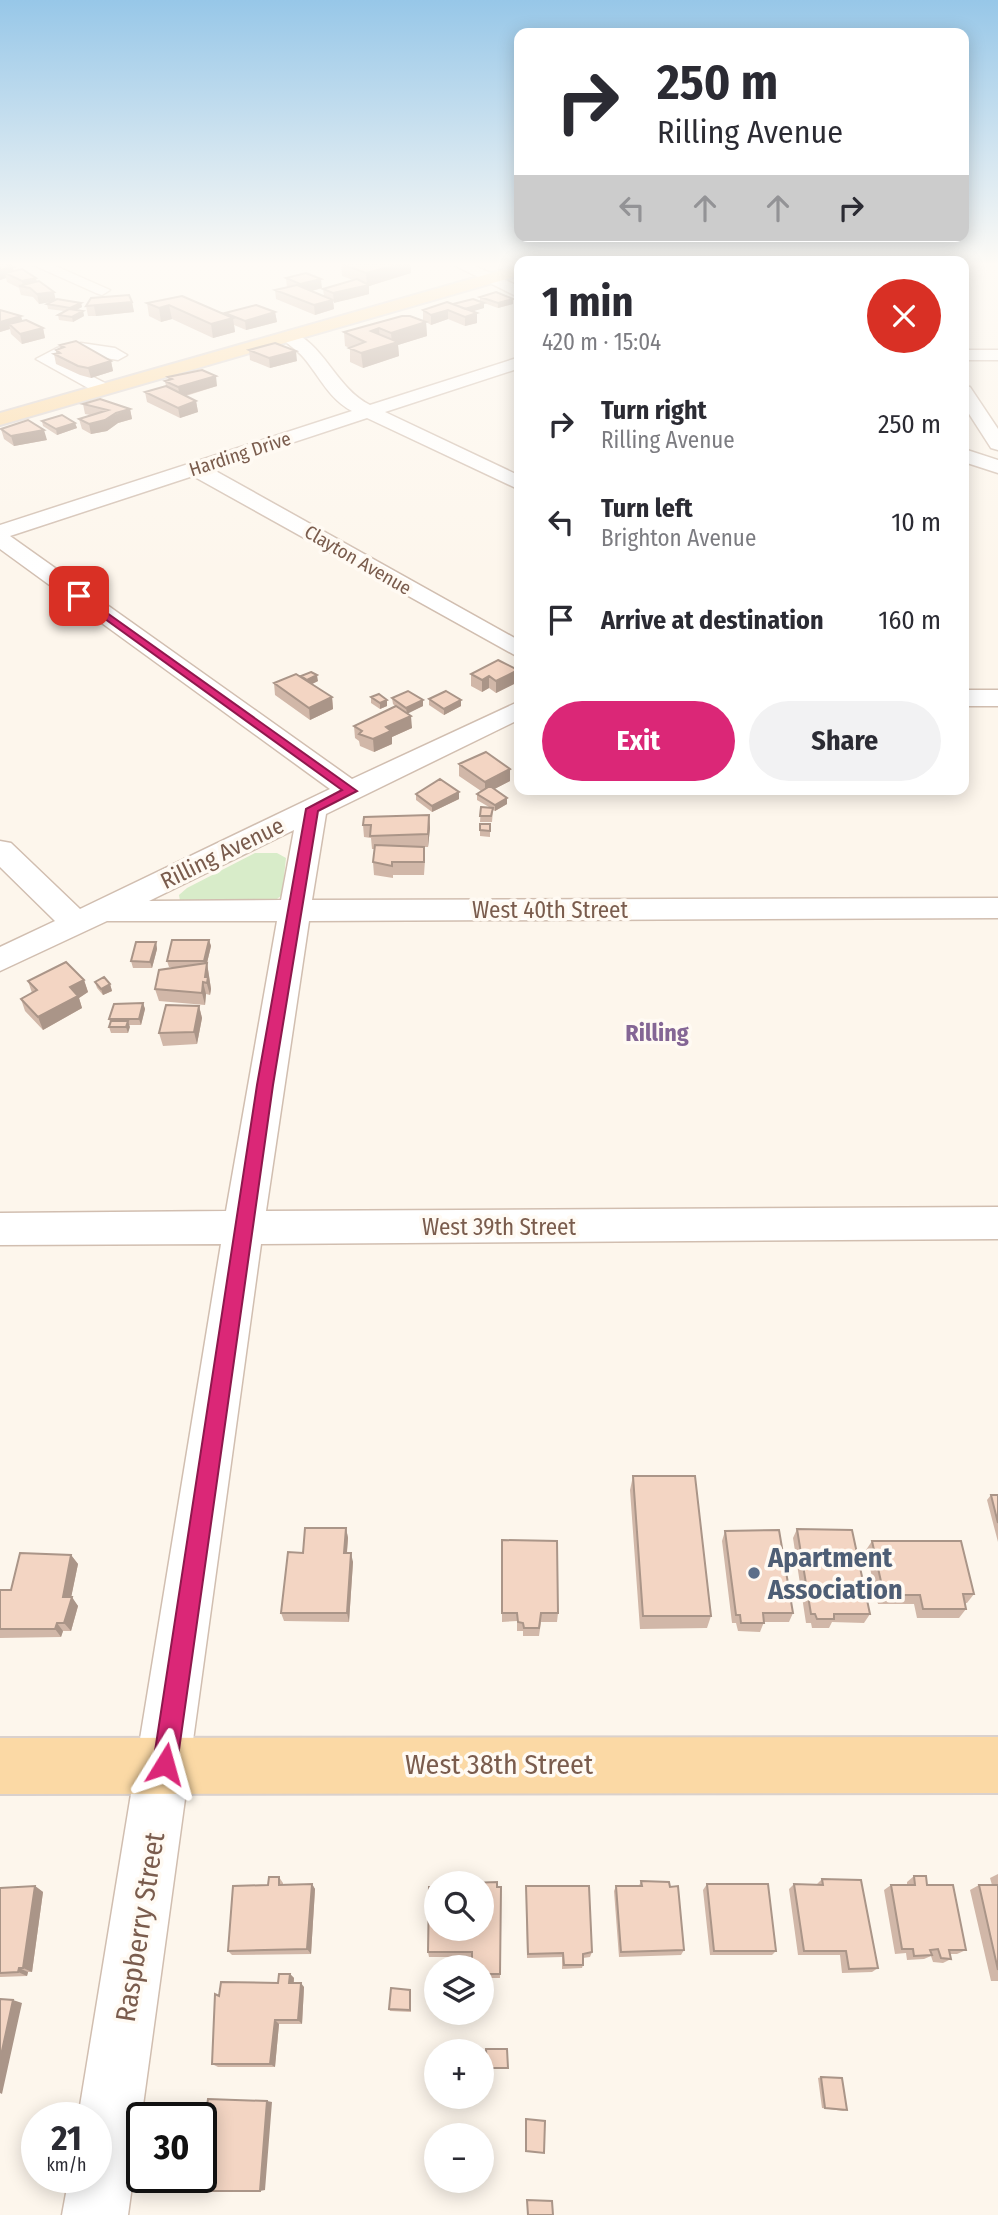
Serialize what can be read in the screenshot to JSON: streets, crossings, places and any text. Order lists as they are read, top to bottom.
{
  "streets": {
    "main road": ["West 38th Street"],
    "street": [
      "Harding Drive",
      "Clayton Avenue",
      "Rilling Avenue",
      "West 40th Street",
      "West 39th Street",
      "Raspberry Street"
    ]
  },
  "crossings": [
    ["Harding Drive", "Clayton Avenue"],
    ["Rilling Avenue", "West 40th Street"],
    ["Rilling Avenue", "Raspberry Street"],
    ["West 40th Street", "Raspberry Street"],
    ["West 39th Street", "Raspberry Street"],
    ["West 38th Street", "Raspberry Street"]
  ],
  "districts": ["Rilling"],
  "places": ["Apartment Association"],
  "page": {
    "turn": ["250 m", "Rilling Avenue"],
    "heading": ["1 min", "420 m · 15:04"],
    "list": [
      {
        "name": "Turn right",
        "note": "Rilling Avenue",
        "value": "250 m"
      },
      {
        "name": "Turn left",
        "note": "Brighton Avenue",
        "value": "10 m"
      },
      {
        "name": "Arrive at destination",
        "value": "160 m"
      }
    ],
    "buttons": ["Exit", "Share"],
    "map_buttons": ["+", "−"],
    "speed": "21 km/h",
    "limit": "30"
  }
}
